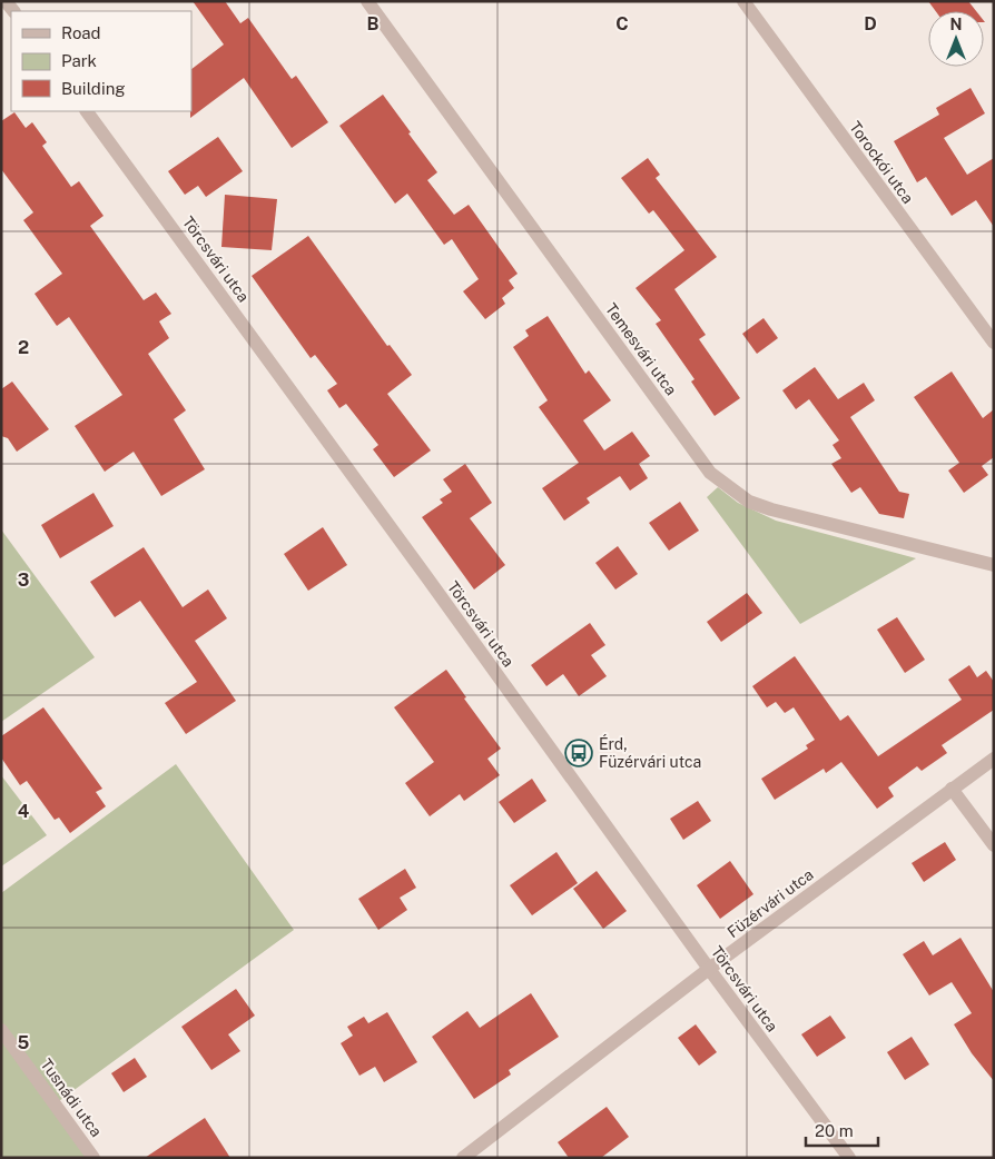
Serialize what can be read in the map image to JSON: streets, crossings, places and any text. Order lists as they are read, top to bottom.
{
  "streets": {
    "street": [
      "Torockói utca",
      "Törcsvári utca",
      "Temesvári utca",
      "Füzérvári utca",
      "Tusnádi utca"
    ]
  },
  "crossings": [
    ["Törcsvári utca", "Füzérvári utca"]
  ],
  "places": {
    "bus stop": ["Érd, Füzérvári utca"]
  },
  "legend": ["Road", "Park", "Building"],
  "scale_bar": "20 m",
  "north": "top",
  "grid": {
    "columns": ["B", "C", "D"],
    "rows": [
      "2",
      "3",
      "4",
      "5"
    ]
  }
}
